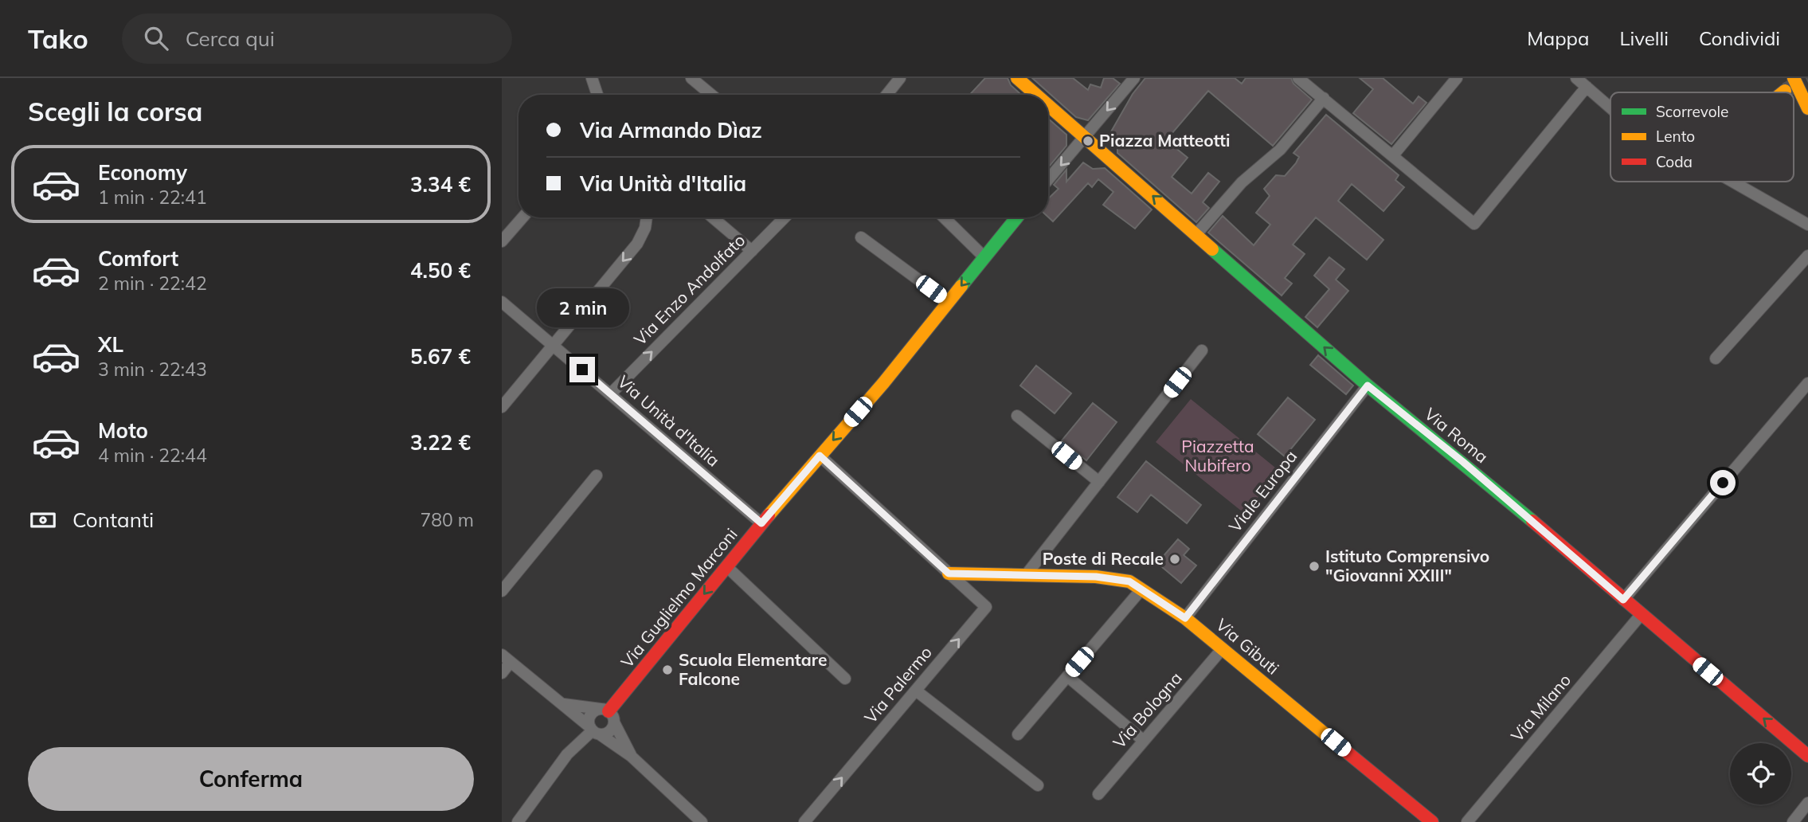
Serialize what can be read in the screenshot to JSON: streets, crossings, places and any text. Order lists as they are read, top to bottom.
{
  "streets": {
    "street": [
      "Via Enzo Andolfato",
      "Via Unità d'Italia",
      "Via Roma",
      "Viale Europa",
      "Via Guglielmo Marconi",
      "Via Gibuti",
      "Via Palermo",
      "Via Milano",
      "Via Bologna"
    ]
  },
  "crossings": [
    ["Via Enzo Andolfato", "Via Unità d'Italia"],
    ["Via Unità d'Italia", "Via Guglielmo Marconi"],
    ["Via Roma", "Viale Europa"],
    ["Via Roma", "Via Milano"],
    ["Viale Europa", "Via Gibuti"],
    ["Via Gibuti", "Via Palermo"],
    ["Via Gibuti", "Via Bologna"]
  ],
  "one_way": ["Via Roma", "Via Guglielmo Marconi", "Via Palermo"],
  "parks": ["Piazzetta Nubifero"],
  "places": [
    "Piazza Matteotti",
    "Poste di Recale",
    "Istituto Comprensivo \"Giovanni XXIII\"",
    "Scuola Elementare Falcone"
  ],
  "legend": ["Scorrevole", "Lento", "Coda"],
  "page": {
    "header": "Tako",
    "search": "Cerca qui",
    "nav": ["Mappa", "Livelli", "Condividi"],
    "heading": "Scegli la corsa",
    "banner": ["Via Armando Dìaz", "Via Unità d'Italia"],
    "list": [
      {
        "name": "Economy",
        "note": "1 min · 22:41",
        "value": "3.34 €"
      },
      {
        "name": "Comfort",
        "note": "2 min · 22:42",
        "value": "4.50 €"
      },
      {
        "name": "XL",
        "note": "3 min · 22:43",
        "value": "5.67 €"
      },
      {
        "name": "Moto",
        "note": "4 min · 22:44",
        "value": "3.22 €"
      }
    ],
    "bubble": "2 min",
    "pay": ["Contanti", "780 m"],
    "buttons": "Conferma"
  }
}
